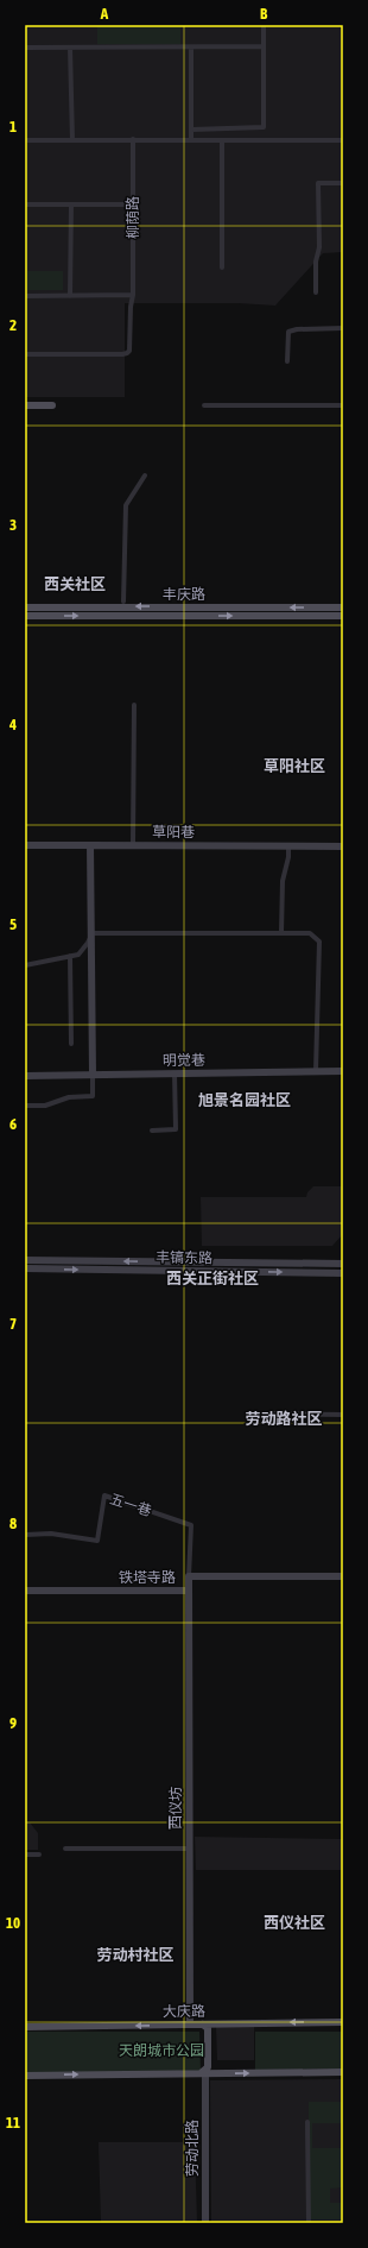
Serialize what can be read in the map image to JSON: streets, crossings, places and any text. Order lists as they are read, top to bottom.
{
  "streets": {
    "main road": ["丰庆路", "大庆路"],
    "street": [
      "柳荫路",
      "草阳巷",
      "明觉巷",
      "丰镐东路",
      "五一巷",
      "铁塔寺路",
      "西仪坊",
      "劳动北路"
    ]
  },
  "crossings": [
    ["五一巷", "铁塔寺路"],
    ["铁塔寺路", "西仪坊"],
    ["西仪坊", "大庆路"]
  ],
  "districts": [
    "西关社区",
    "草阳社区",
    "旭景名园社区",
    "西关正街社区",
    "劳动路社区",
    "西仪社区",
    "劳动村社区"
  ],
  "parks": ["天朗城市公园"],
  "grid": {
    "columns": ["A", "B"],
    "rows": [
      "1",
      "2",
      "3",
      "4",
      "5",
      "6",
      "7",
      "8",
      "9",
      "10",
      "11"
    ]
  }
}
